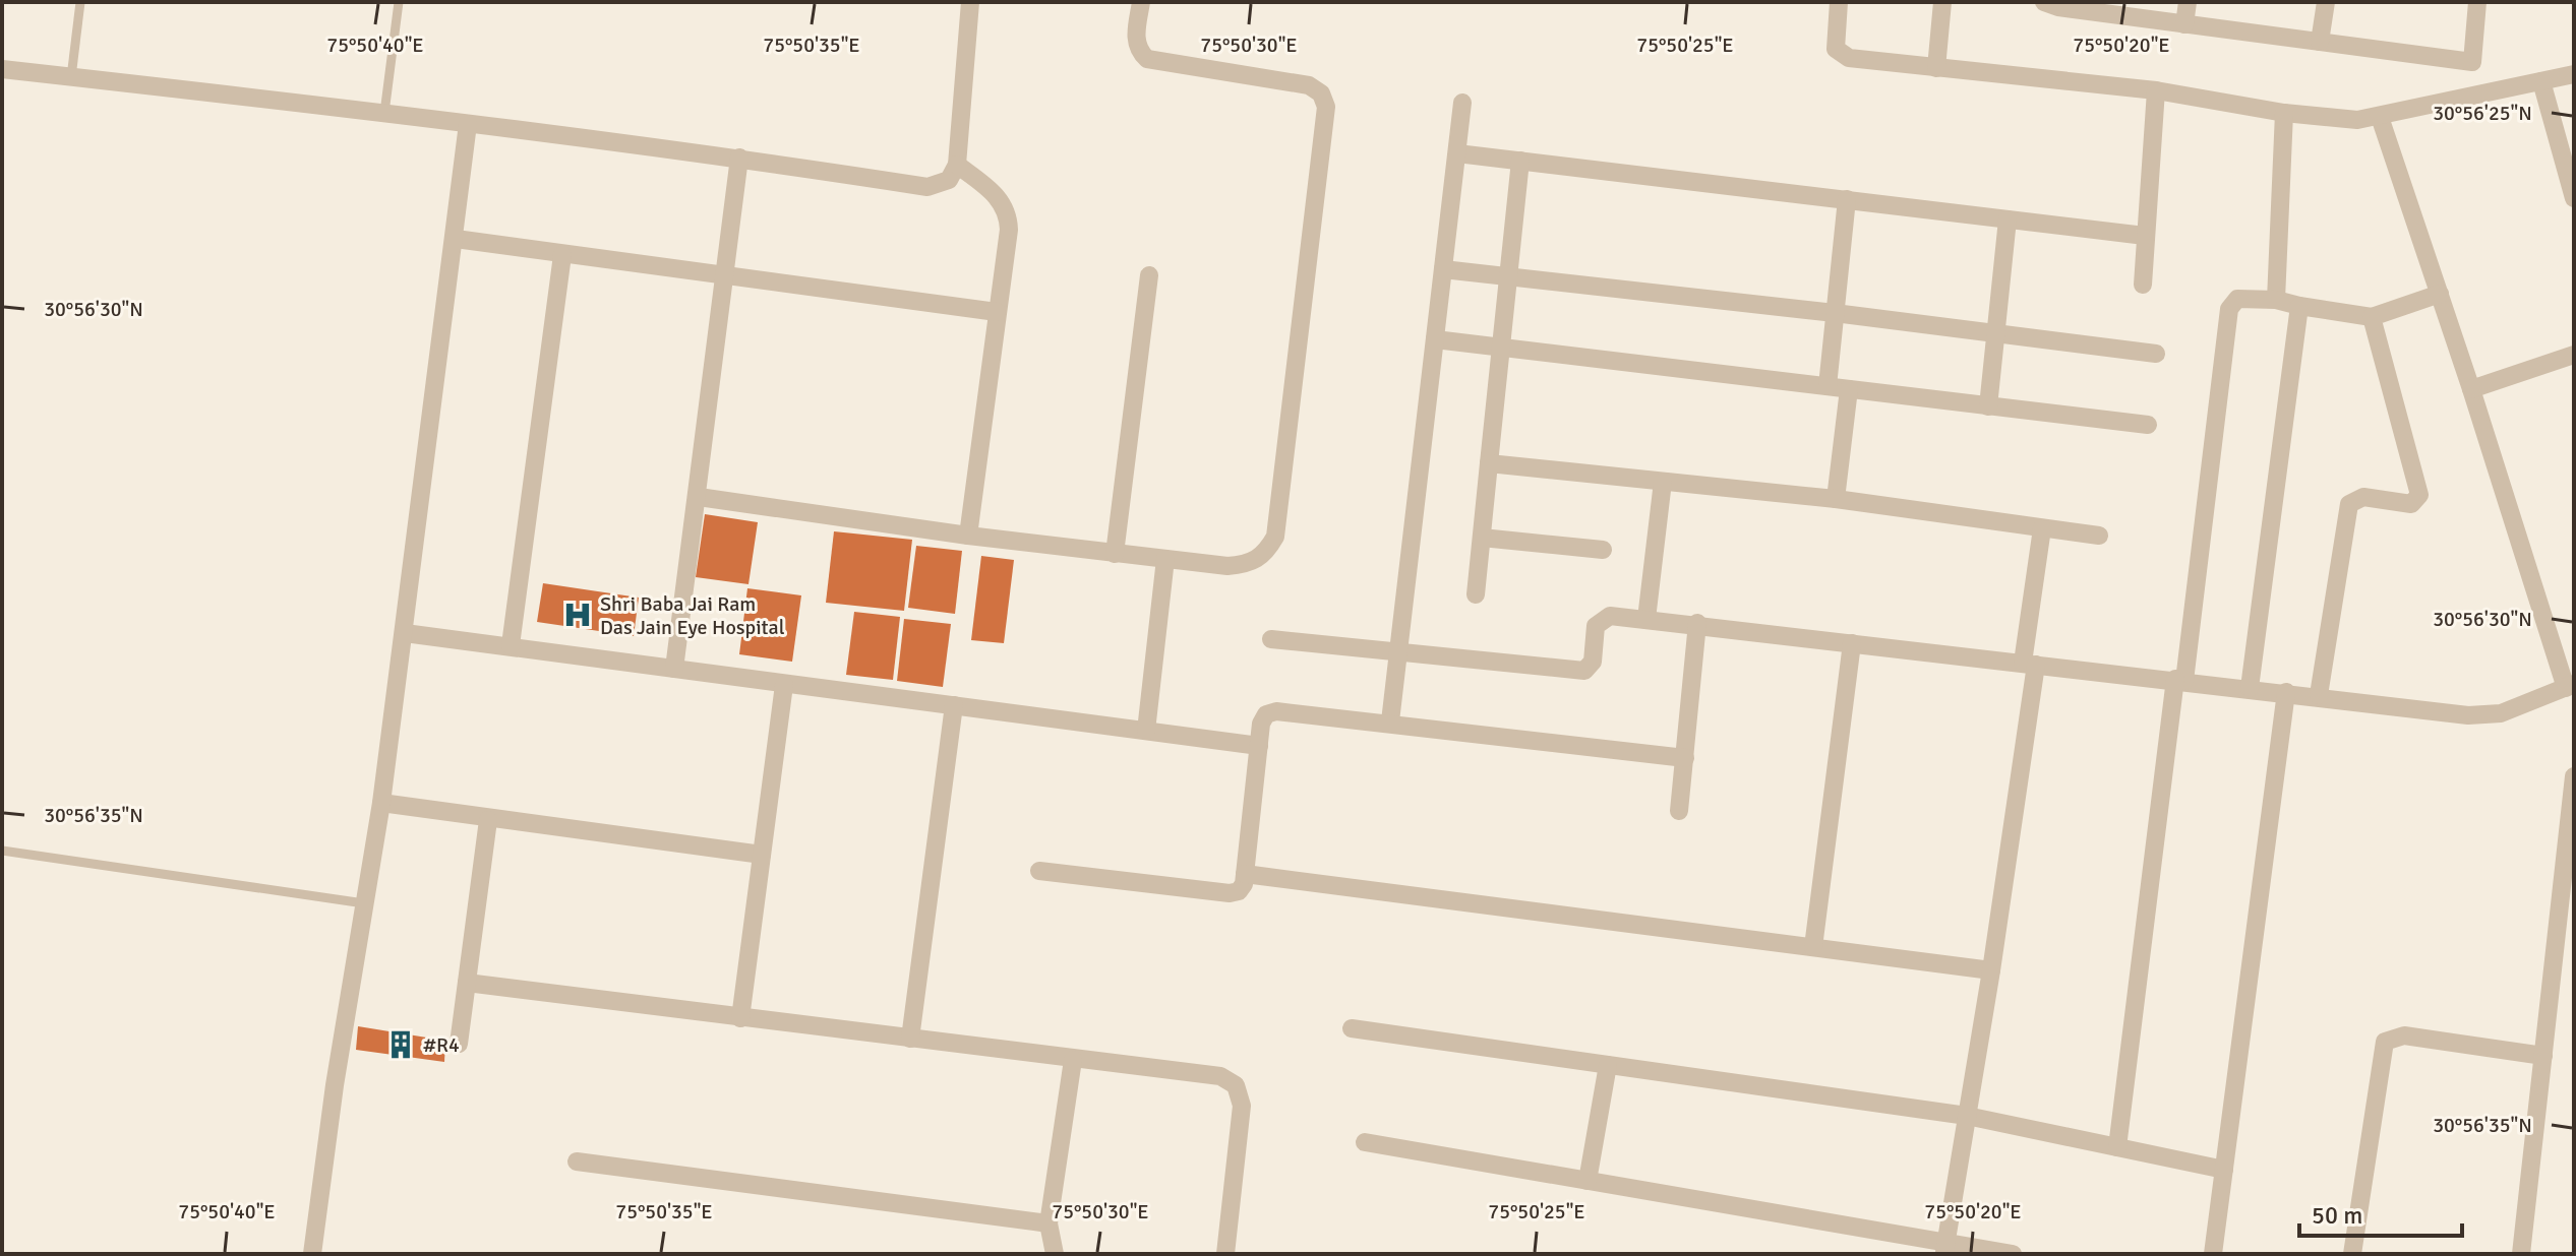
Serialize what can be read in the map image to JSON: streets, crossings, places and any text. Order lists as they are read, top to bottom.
{
  "places": {
    "hospital": ["Shri Baba Jai Ram Das Jain Eye Hospital"],
    "building": ["#R4"]
  },
  "scale_bar": "50 m",
  "coordinates": [
    "75°50'40\"E",
    "75°50'35\"E",
    "75°50'30\"E",
    "75°50'25\"E",
    "75°50'20\"E",
    "30°56'25\"N",
    "30°56'30\"N",
    "30°56'35\"N"
  ]
}
